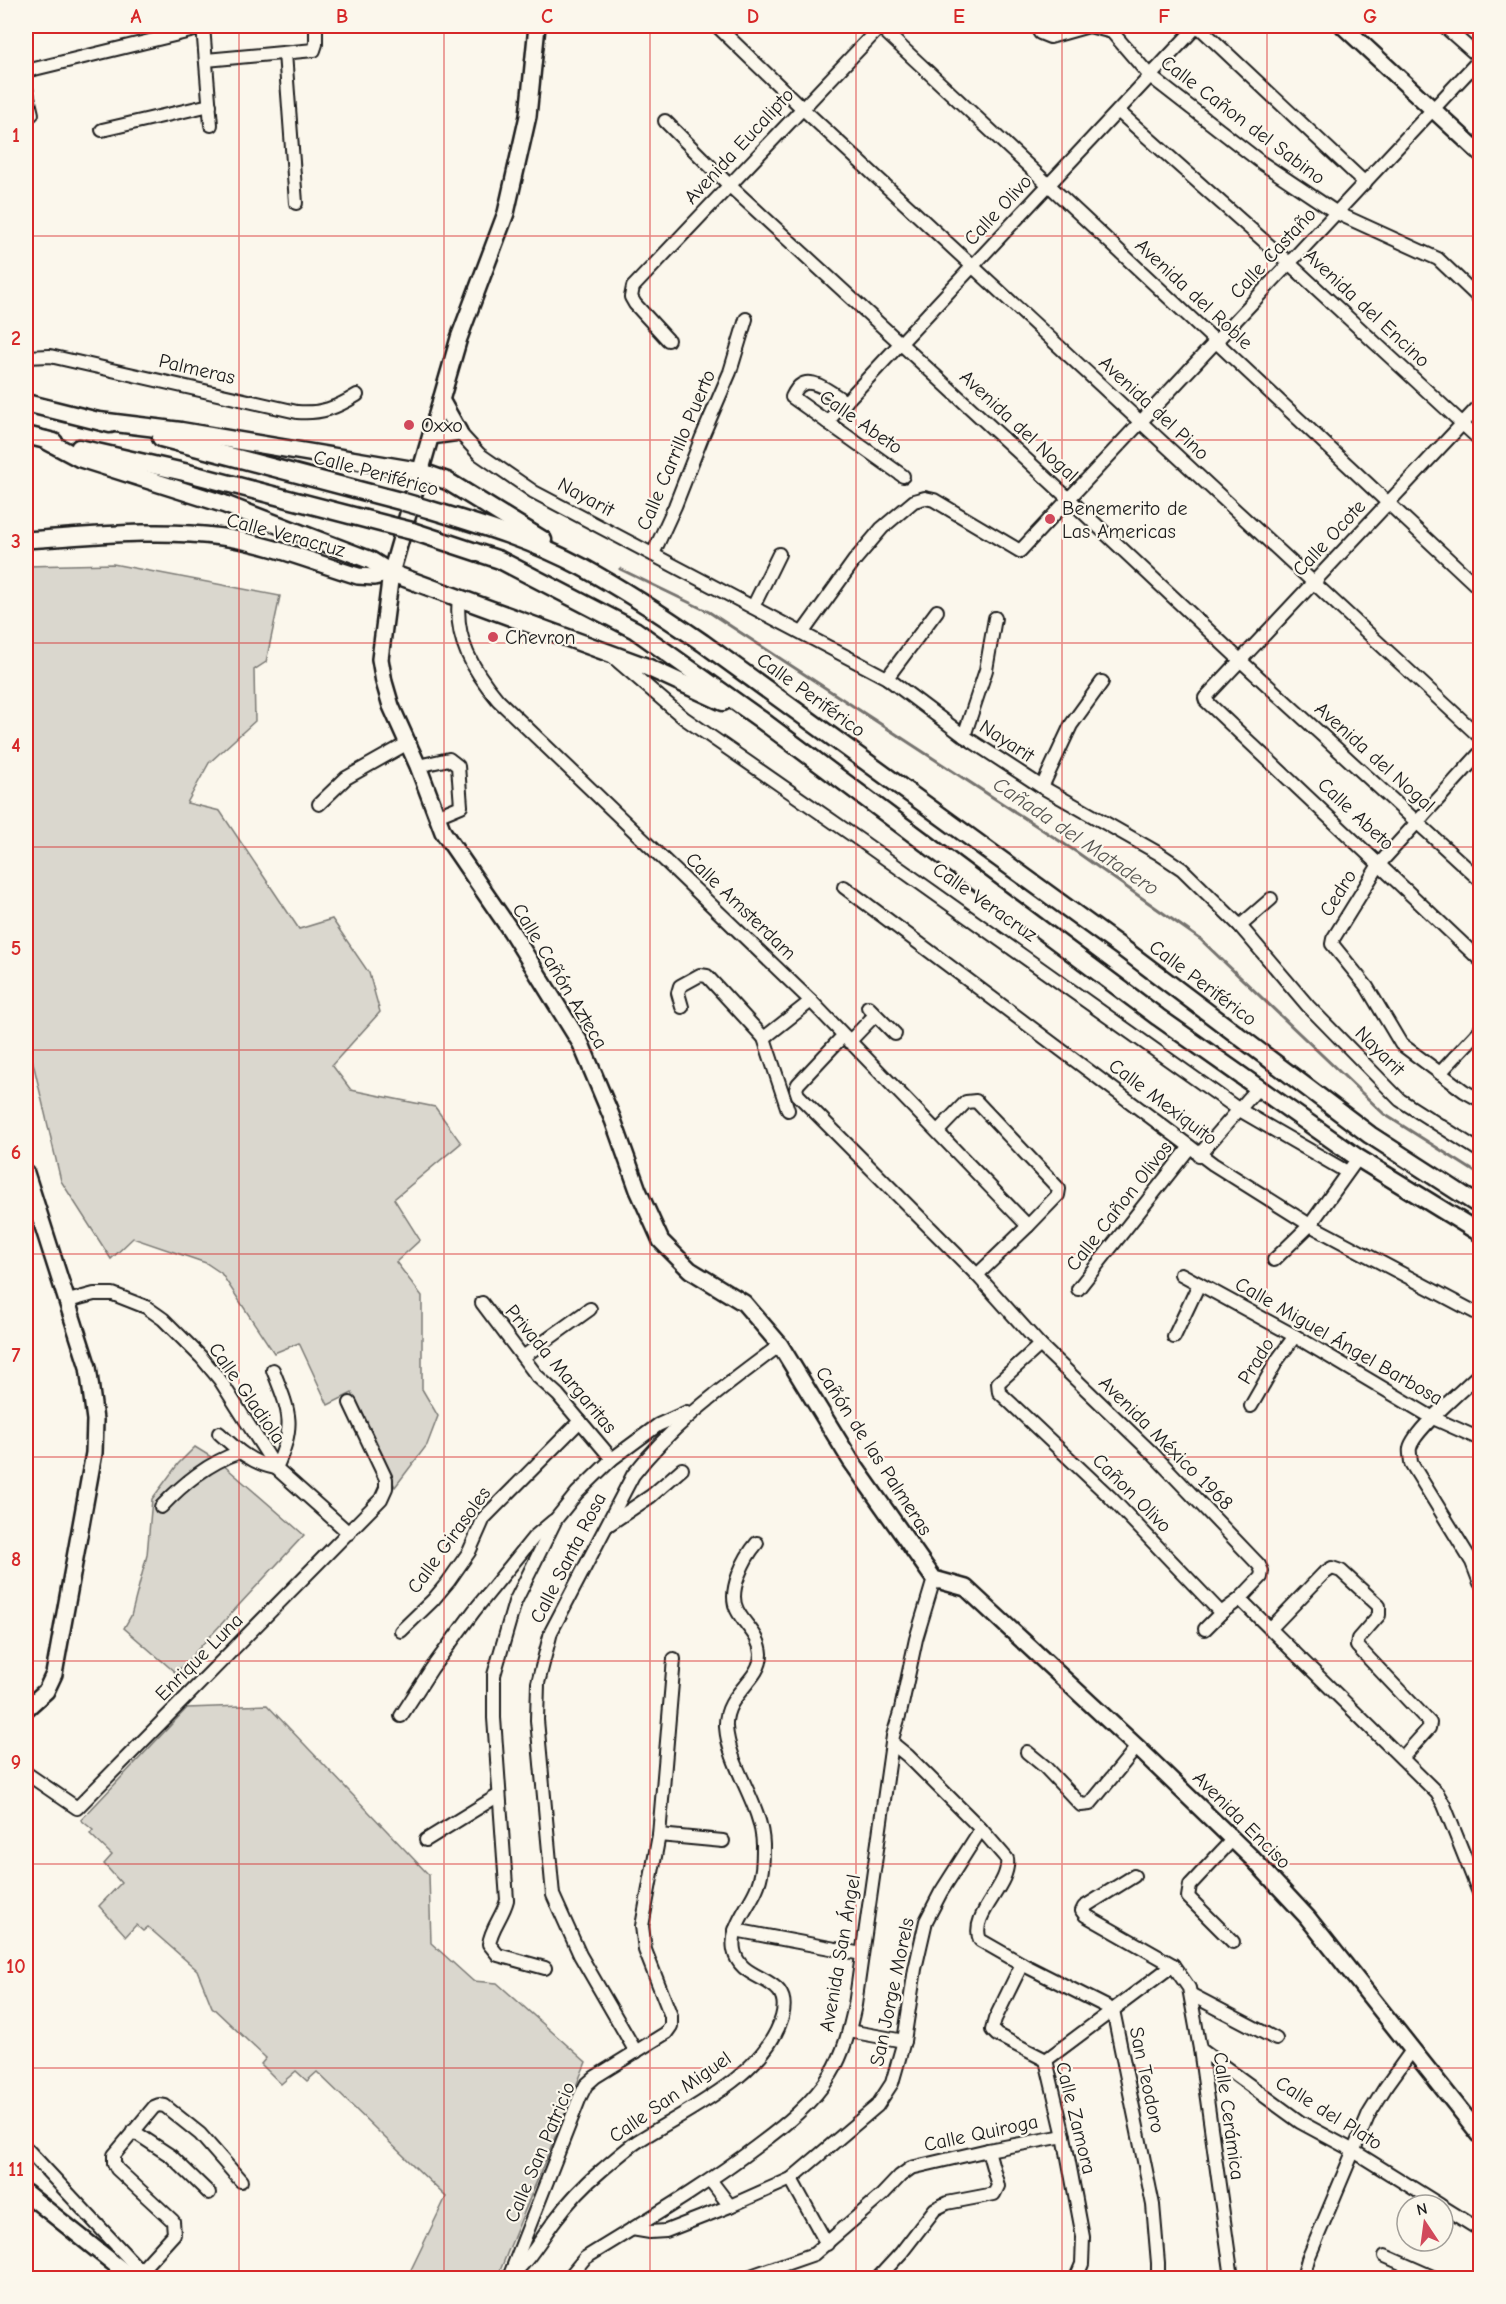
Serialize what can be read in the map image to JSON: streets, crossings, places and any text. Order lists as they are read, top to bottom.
{
  "streets": {
    "highway": ["Calle Periférico"],
    "main road": [
      "Calle Veracruz",
      "Calle Cañón Azteca",
      "Cañón de las Palmeras",
      "Avenida Enciso"
    ],
    "street": [
      "Calle Cañon del Sabino",
      "Avenida Eucalipto",
      "Calle Olivo",
      "Calle Castaño",
      "Avenida del Roble",
      "Avenida del Encino",
      "Palmeras",
      "Avenida del Pino",
      "Calle Abeto",
      "Avenida del Nogal",
      "Calle Carrillo Puerto",
      "Nayarit",
      "Calle Ocote",
      "Cedro",
      "Calle Amsterdam",
      "Calle Mexiquito",
      "Calle Cañon Olivos",
      "Calle Miguel Ángel Barbosa",
      "Prado",
      "Privada Margaritas",
      "Calle Gladiola",
      "Avenida México 1968",
      "Cañon Olivo",
      "Calle Girasoles",
      "Calle Santa Rosa",
      "Enrique Luna",
      "Avenida San Ángel",
      "San Jorge Morels",
      "San Teodoro",
      "Calle San Miguel",
      "Calle del Plato",
      "Calle Cerámica",
      "Calle Zamora",
      "Calle Quiroga",
      "Calle San Patricio"
    ]
  },
  "crossings": [
    ["Calle Cañon del Sabino", "Calle Olivo"],
    ["Calle Cañon del Sabino", "Calle Castaño"],
    ["Avenida Eucalipto", "Avenida del Roble"],
    ["Avenida Eucalipto", "Avenida del Pino"],
    ["Avenida Eucalipto", "Avenida del Nogal"],
    ["Calle Olivo", "Avenida del Roble"],
    ["Calle Olivo", "Avenida del Encino"],
    ["Calle Olivo", "Avenida del Pino"],
    ["Calle Olivo", "Calle Abeto"],
    ["Calle Olivo", "Avenida del Nogal"],
    ["Calle Castaño", "Avenida del Roble"],
    ["Calle Castaño", "Avenida del Encino"],
    ["Calle Castaño", "Avenida del Pino"],
    ["Calle Castaño", "Avenida del Nogal"],
    ["Calle Castaño", "Nayarit"],
    ["Avenida del Roble", "Calle Ocote"],
    ["Avenida del Encino", "Calle Ocote"],
    ["Avenida del Pino", "Calle Ocote"],
    ["Calle Abeto", "Calle Ocote"],
    ["Calle Abeto", "Cedro"],
    ["Avenida del Nogal", "Calle Ocote"],
    ["Avenida del Nogal", "Cedro"],
    ["Calle Carrillo Puerto", "Nayarit"],
    ["Calle Veracruz", "Calle Cañón Azteca"],
    ["Calle Veracruz", "Calle Cañon Olivos"],
    ["Calle Amsterdam", "Avenida México 1968"],
    ["Calle Cañón Azteca", "Cañón de las Palmeras"],
    ["Calle Cañón Azteca", "Calle Santa Rosa"],
    ["Calle Mexiquito", "Calle Cañon Olivos"],
    ["Calle Miguel Ángel Barbosa", "Prado"],
    ["Privada Margaritas", "Calle Girasoles"],
    ["Calle Gladiola", "Enrique Luna"],
    ["Avenida México 1968", "Cañon Olivo"],
    ["Cañón de las Palmeras", "Calle Santa Rosa"],
    ["Cañón de las Palmeras", "Avenida Enciso"],
    ["Cañón de las Palmeras", "Avenida San Ángel"],
    ["Calle Santa Rosa", "Calle San Patricio"],
    ["Avenida Enciso", "Avenida San Ángel"],
    ["Avenida San Ángel", "San Jorge Morels"],
    ["San Jorge Morels", "San Teodoro"],
    ["San Teodoro", "Calle Zamora"],
    ["Calle San Miguel", "Calle San Patricio"],
    ["Calle del Plato", "Calle Cerámica"],
    ["Calle Zamora", "Calle Quiroga"]
  ],
  "water": ["Cañada del Matadero"],
  "places": ["Oxxo", "Benemerito de Las Americas", "Chevron"],
  "north": "top",
  "grid": {
    "columns": [
      "A",
      "B",
      "C",
      "D",
      "E",
      "F",
      "G"
    ],
    "rows": [
      "1",
      "2",
      "3",
      "4",
      "5",
      "6",
      "7",
      "8",
      "9",
      "10",
      "11"
    ]
  }
}
